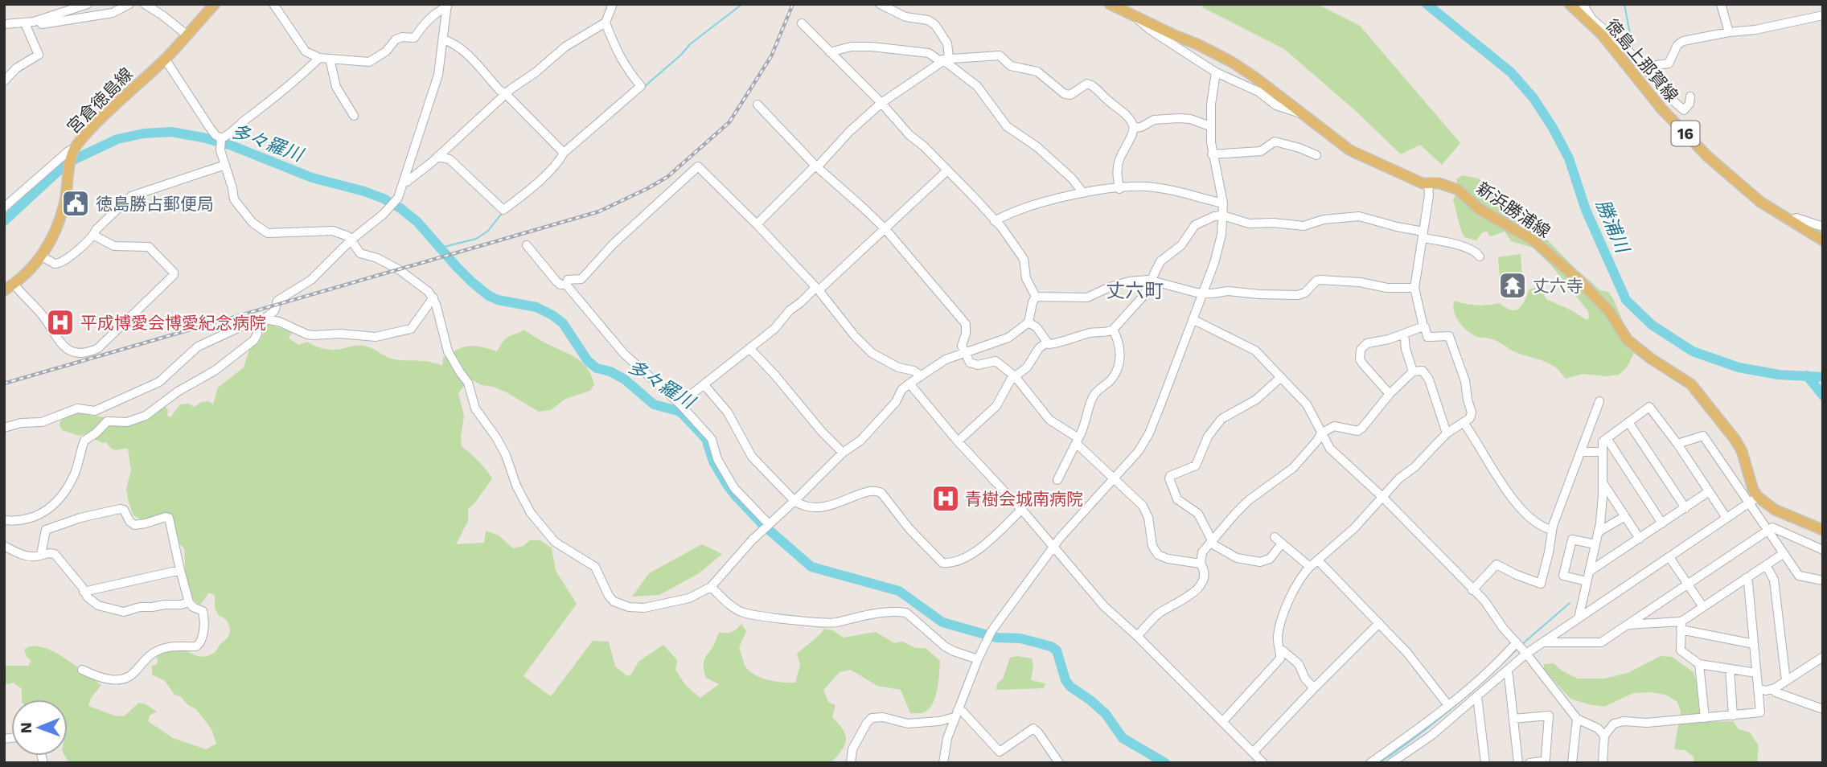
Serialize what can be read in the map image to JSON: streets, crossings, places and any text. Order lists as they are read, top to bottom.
{
  "streets": {
    "main road": [
      "徳島上那賀線",
      "宮倉徳島線",
      "16",
      "新浜勝浦線"
    ]
  },
  "districts": ["丈六町"],
  "water": ["多々羅川", "勝浦川"],
  "places": {
    "public building": ["徳島勝占郵便局"],
    "temple": ["丈六寺"],
    "hospital": ["平成博愛会博愛紀念病院", "青樹会城南病院"]
  },
  "north": "left"
}
